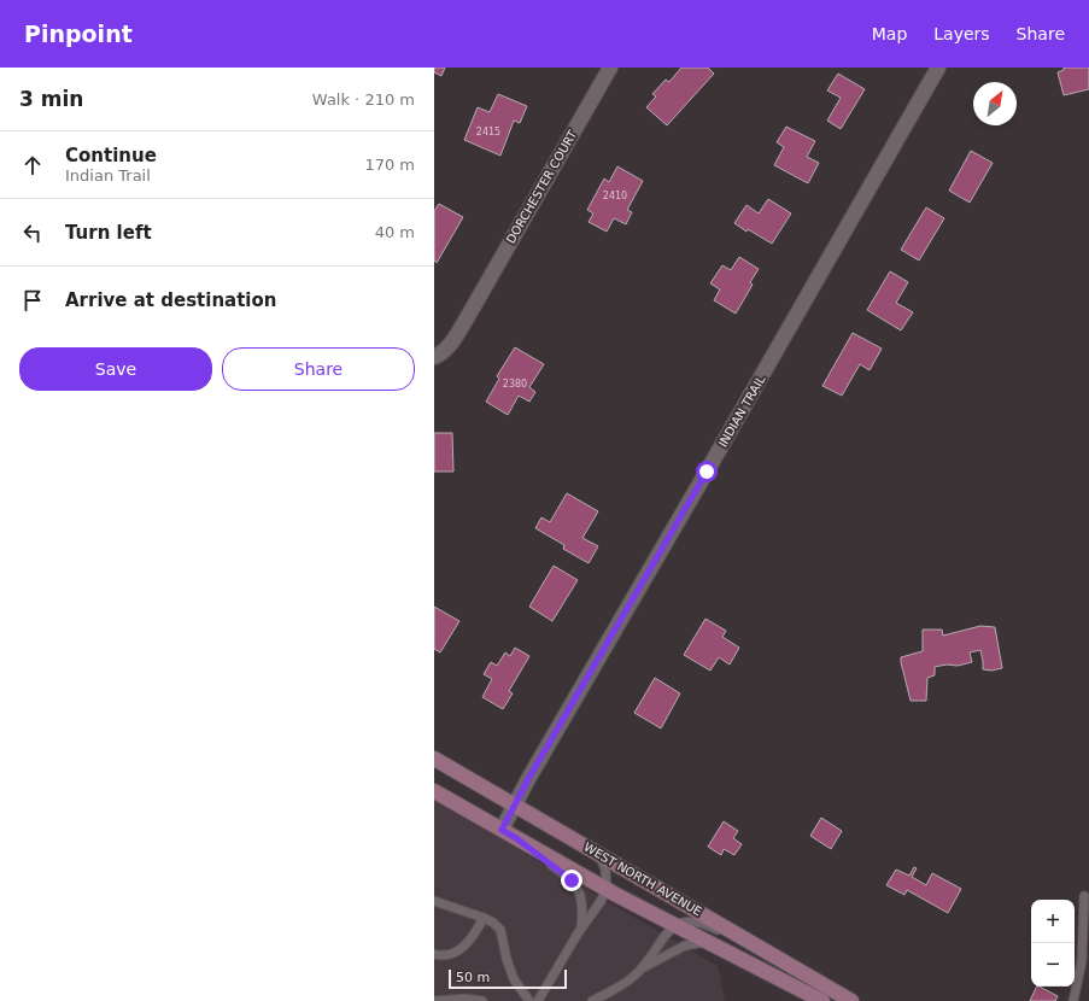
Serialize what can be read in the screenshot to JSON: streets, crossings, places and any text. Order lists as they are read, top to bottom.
{
  "streets": {
    "main road": ["WEST NORTH AVENUE"],
    "street": ["DORCHESTER COURT", "INDIAN TRAIL"]
  },
  "crossings": [
    ["INDIAN TRAIL", "WEST NORTH AVENUE"]
  ],
  "house_numbers": ["2415", "2410", "2380"],
  "scale_bar": "50 m",
  "north": "top right",
  "page": {
    "header": "Pinpoint",
    "nav": ["Map", "Layers", "Share"],
    "heading": ["3 min", "Walk · 210 m"],
    "list": [
      ["Continue", "Indian Trail", "170 m"],
      ["Turn left", "40 m"],
      "Arrive at destination"
    ],
    "buttons": ["Save", "Share"],
    "map_buttons": ["+", "−"],
    "scale": "50 m"
  }
}
